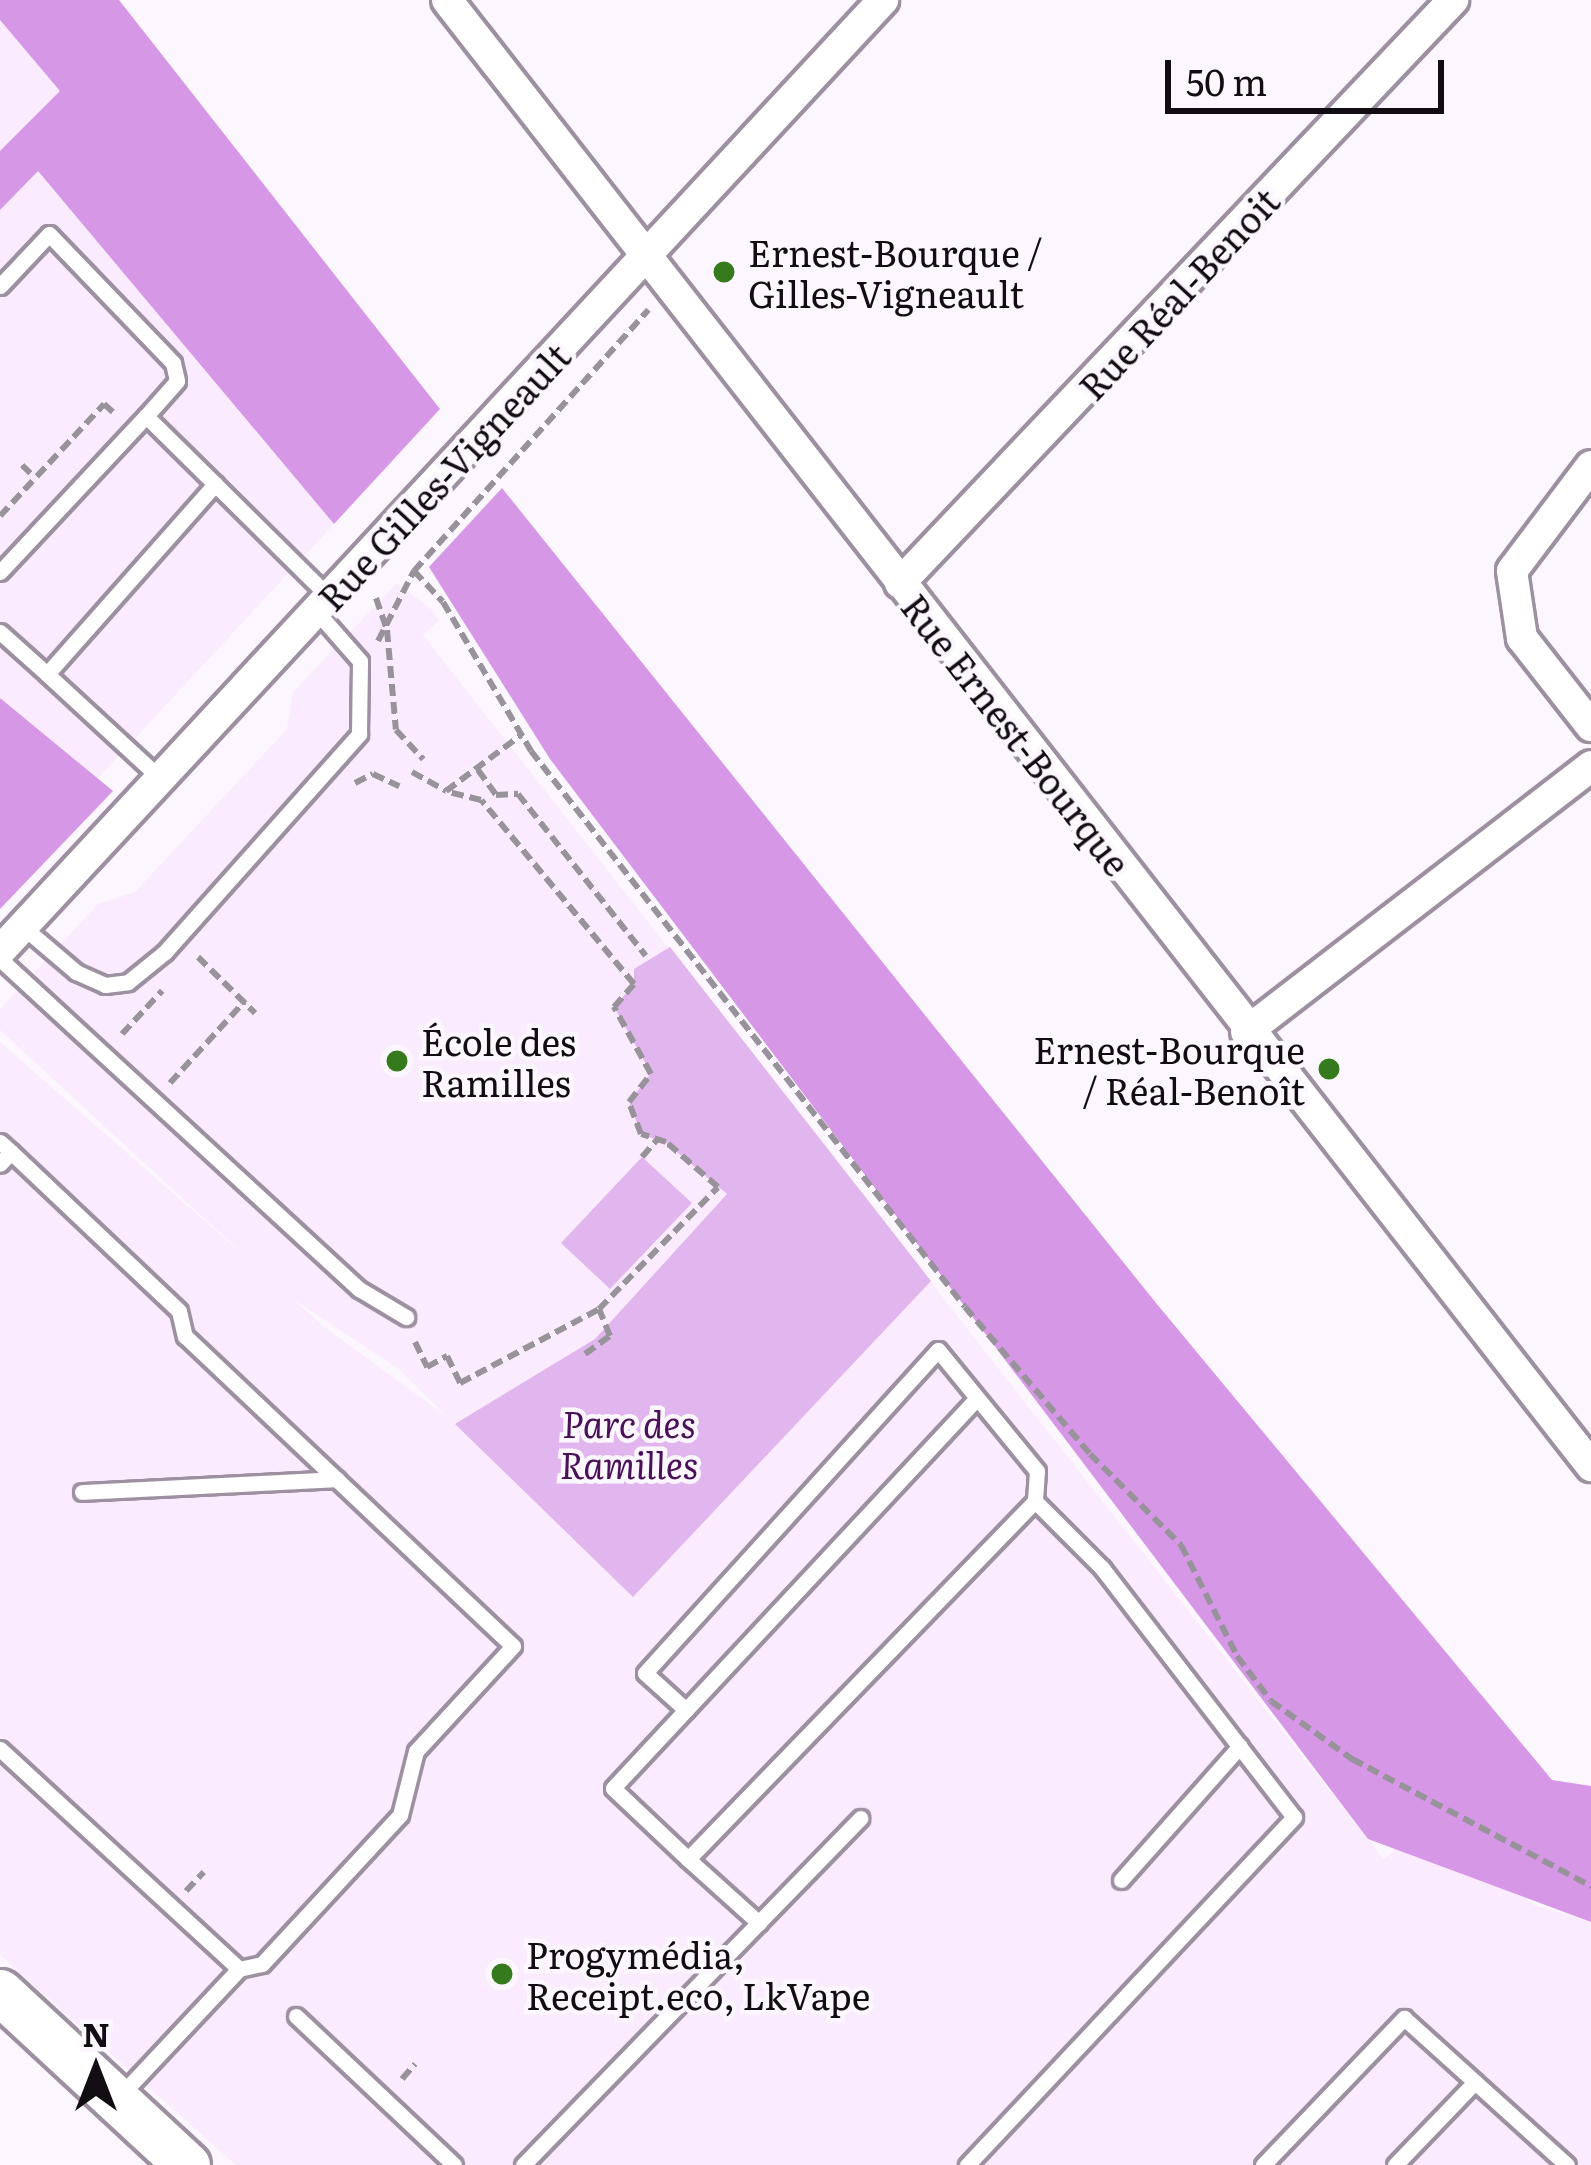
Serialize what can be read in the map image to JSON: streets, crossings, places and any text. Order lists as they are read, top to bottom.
{
  "streets": {
    "street": ["Rue Réal-Benoit", "Rue Gilles-Vigneault", "Rue Ernest-Bourque"]
  },
  "crossings": [
    ["Rue Réal-Benoit", "Rue Ernest-Bourque"],
    ["Rue Gilles-Vigneault", "Rue Ernest-Bourque"]
  ],
  "parks": ["Parc des Ramilles"],
  "places": [
    "Ernest-Bourque / Gilles-Vigneault",
    "École des Ramilles",
    "Ernest-Bourque / Réal-Benoît",
    "Progymédia, Receipt.eco, LkVape"
  ],
  "scale_bar": "50 m",
  "north": "top"
}
